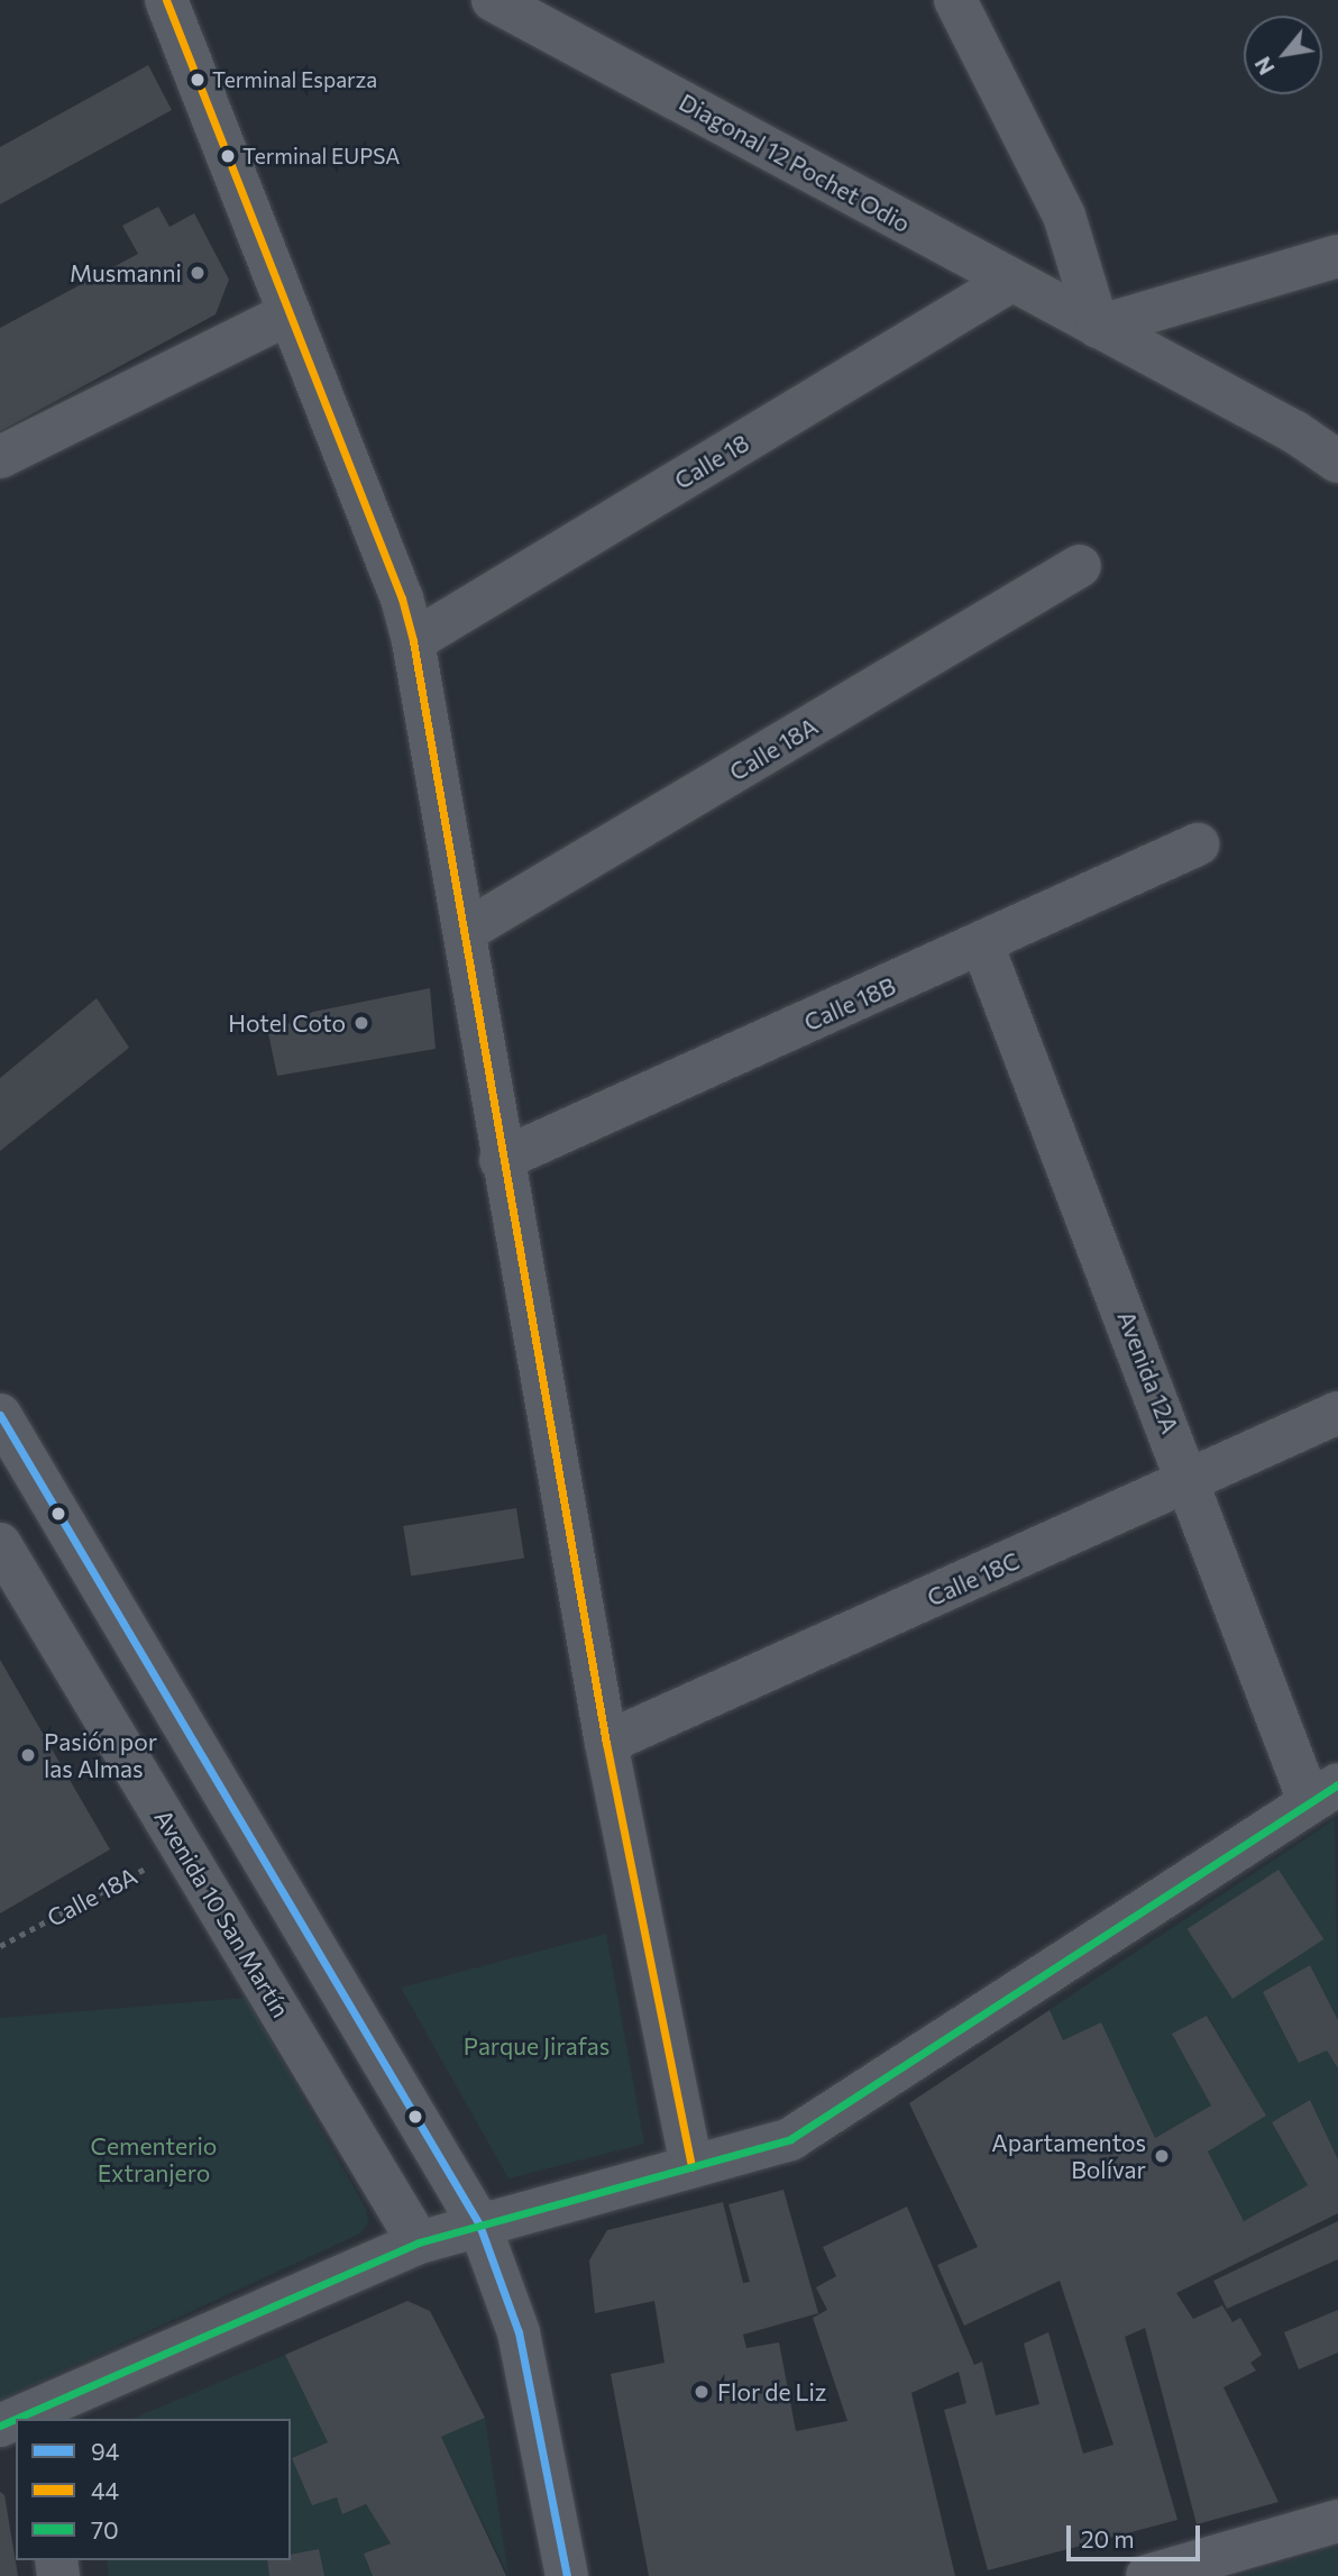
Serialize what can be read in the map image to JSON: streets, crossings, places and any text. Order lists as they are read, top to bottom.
{
  "streets": {
    "street": [
      "Diagonal 12 Pochet Odio",
      "Calle 18",
      "Calle 18A",
      "Calle 18B",
      "Avenida 12A",
      "Calle 18C",
      "Avenida 10 San Martín"
    ]
  },
  "crossings": [
    ["Diagonal 12 Pochet Odio", "Calle 18"],
    ["Calle 18A", "Avenida 10 San Martín"],
    ["Calle 18B", "Avenida 12A"],
    ["Avenida 12A", "Calle 18C"]
  ],
  "parks": ["Parque Jirafas", "Cementerio Extranjero"],
  "places": [
    "Terminal Esparza",
    "Terminal EUPSA",
    "Musmanni",
    "Hotel Coto",
    "Pasión por las Almas",
    "Apartamentos Bolívar",
    "Flor de Liz"
  ],
  "lines": ["transit line 44", "transit line 94", "transit line 70"],
  "legend": ["94", "44", "70"],
  "scale_bar": "20 m",
  "north": "bottom left"
}
